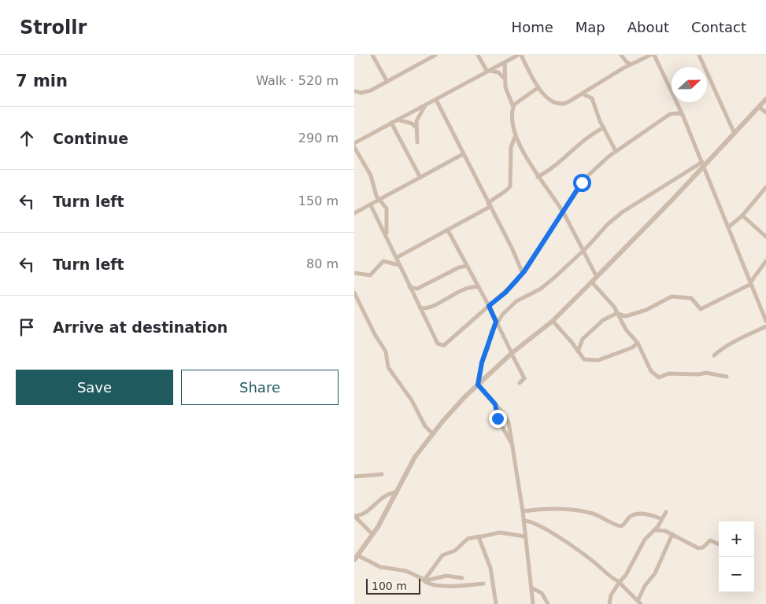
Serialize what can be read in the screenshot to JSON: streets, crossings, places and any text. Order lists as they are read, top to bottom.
{
  "scale_bar": "100 m",
  "north": "right",
  "page": {
    "header": "Strollr",
    "nav": [
      "Home",
      "Map",
      "About",
      "Contact"
    ],
    "heading": ["7 min", "Walk · 520 m"],
    "list": [
      ["Continue", "290 m"],
      ["Turn left", "150 m"],
      ["Turn left", "80 m"],
      "Arrive at destination"
    ],
    "buttons": ["Save", "Share"],
    "map_buttons": ["+", "−"],
    "scale": "100 m"
  }
}
